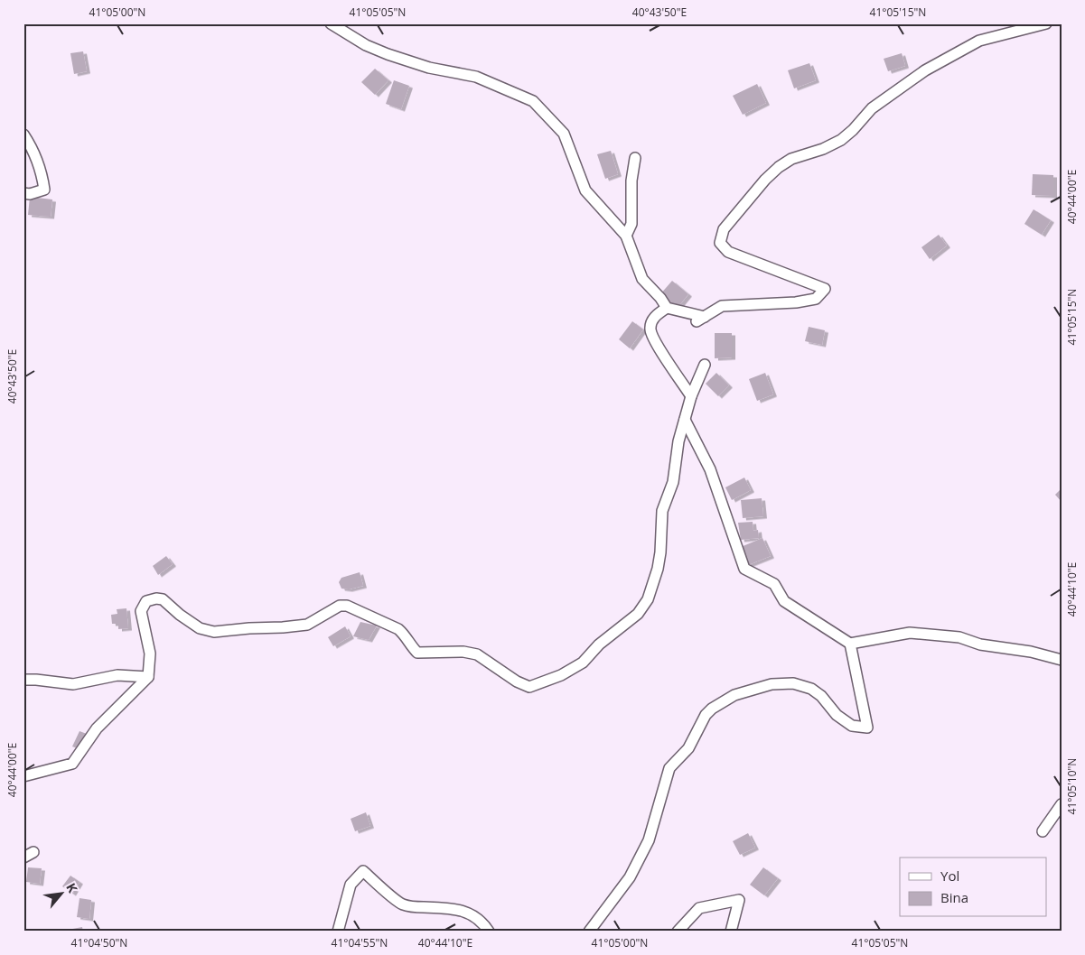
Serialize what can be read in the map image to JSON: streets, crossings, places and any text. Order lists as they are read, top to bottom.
{
  "legend": ["Yol", "Bina"],
  "north": "top right",
  "coordinates": [
    "41°05'00\"N",
    "41°05'05\"N",
    "40°43'50\"E",
    "41°05'15\"N",
    "40°44'00\"E",
    "40°44'10\"E",
    "41°05'10\"N",
    "41°04'50\"N",
    "41°04'55\"N"
  ]
}
